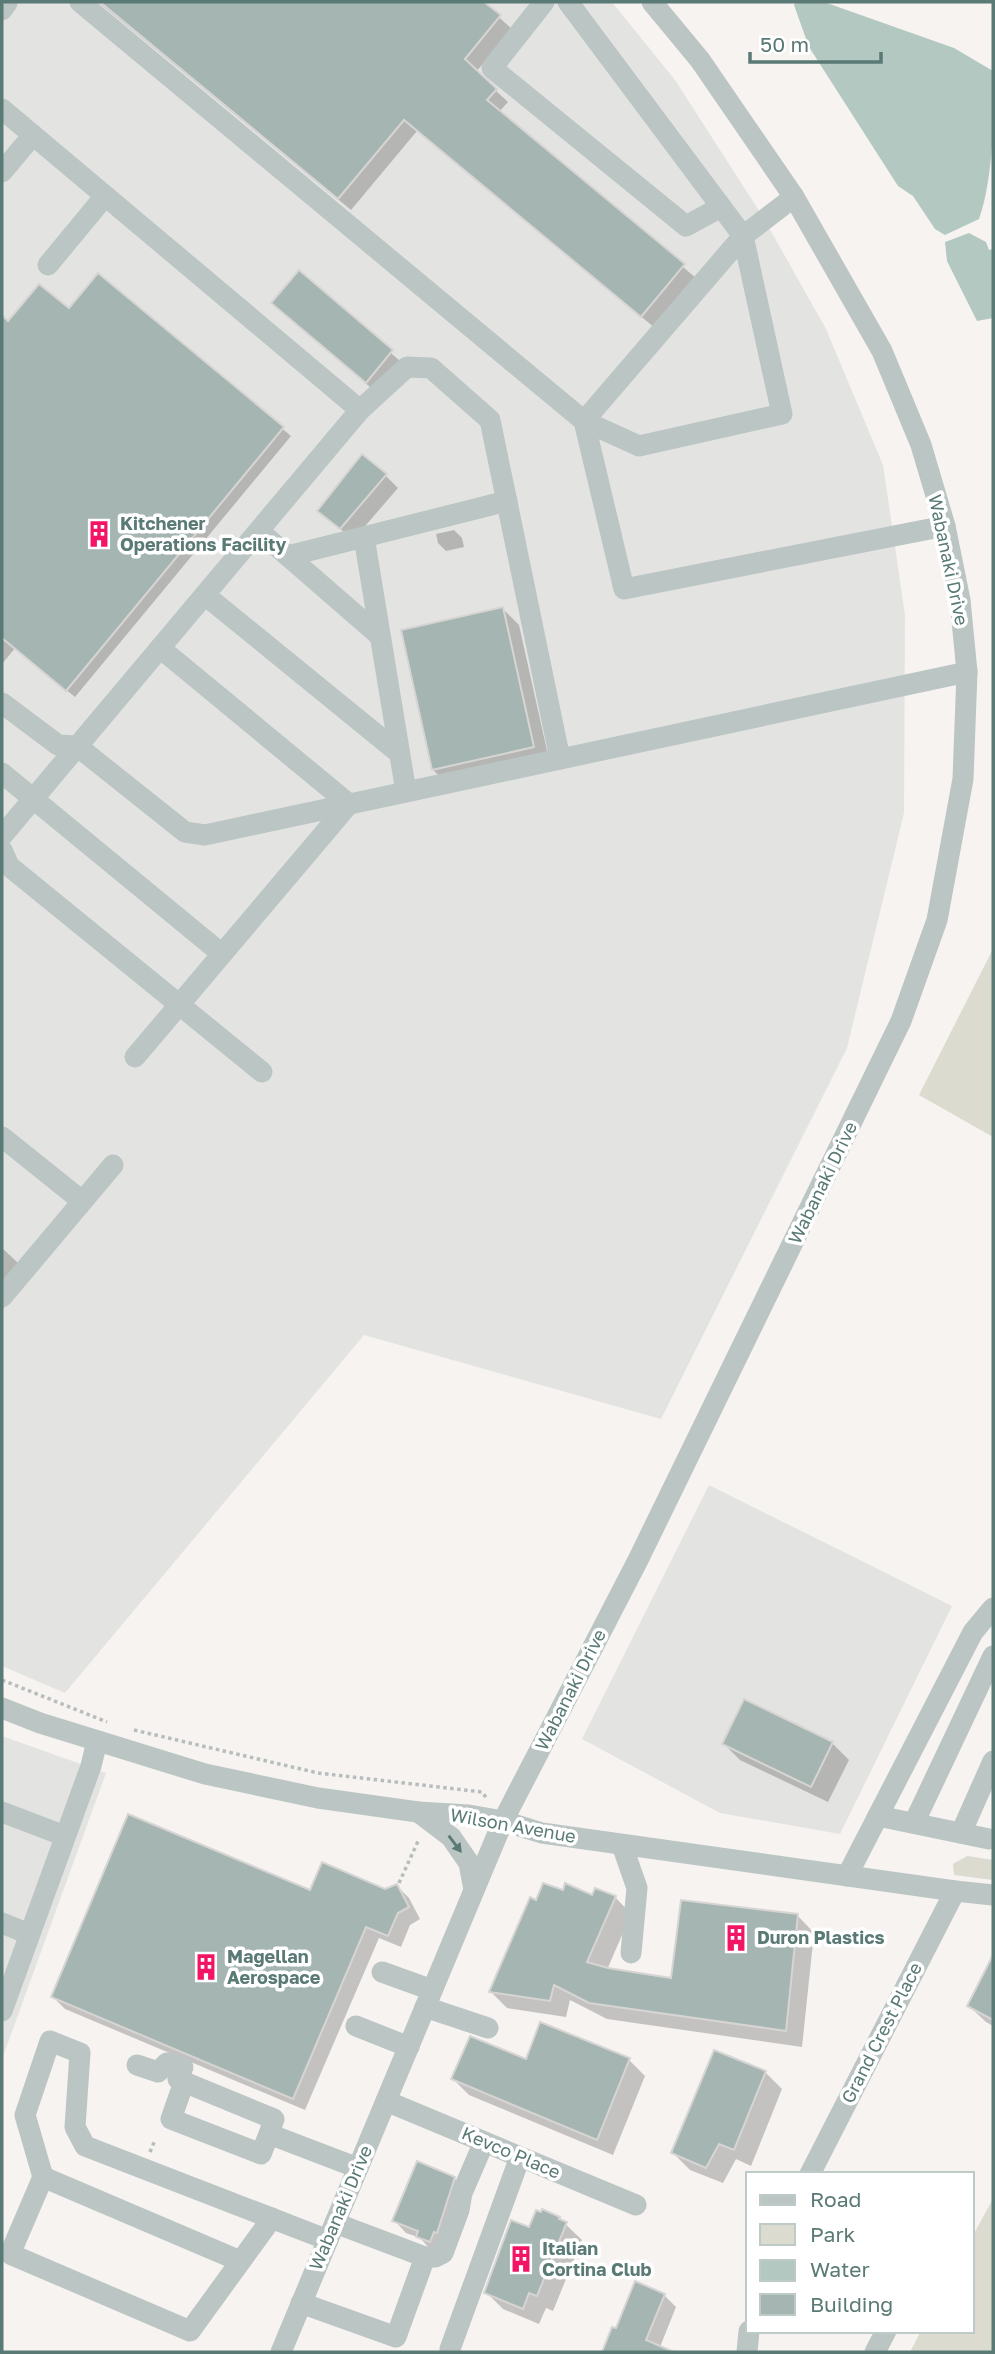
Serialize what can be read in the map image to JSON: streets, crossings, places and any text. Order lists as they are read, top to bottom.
{
  "streets": {
    "street": [
      "Wabanaki Drive",
      "Wilson Avenue",
      "Grand Crest Place",
      "Kevco Place"
    ]
  },
  "crossings": [
    ["Wabanaki Drive", "Wilson Avenue"],
    ["Wabanaki Drive", "Kevco Place"],
    ["Wilson Avenue", "Grand Crest Place"]
  ],
  "places": {
    "building": [
      "Kitchener Operations Facility",
      "Duron Plastics",
      "Magellan Aerospace",
      "Italian Cortina Club"
    ]
  },
  "legend": [
    "Road",
    "Park",
    "Water",
    "Building"
  ],
  "scale_bar": "50 m"
}
